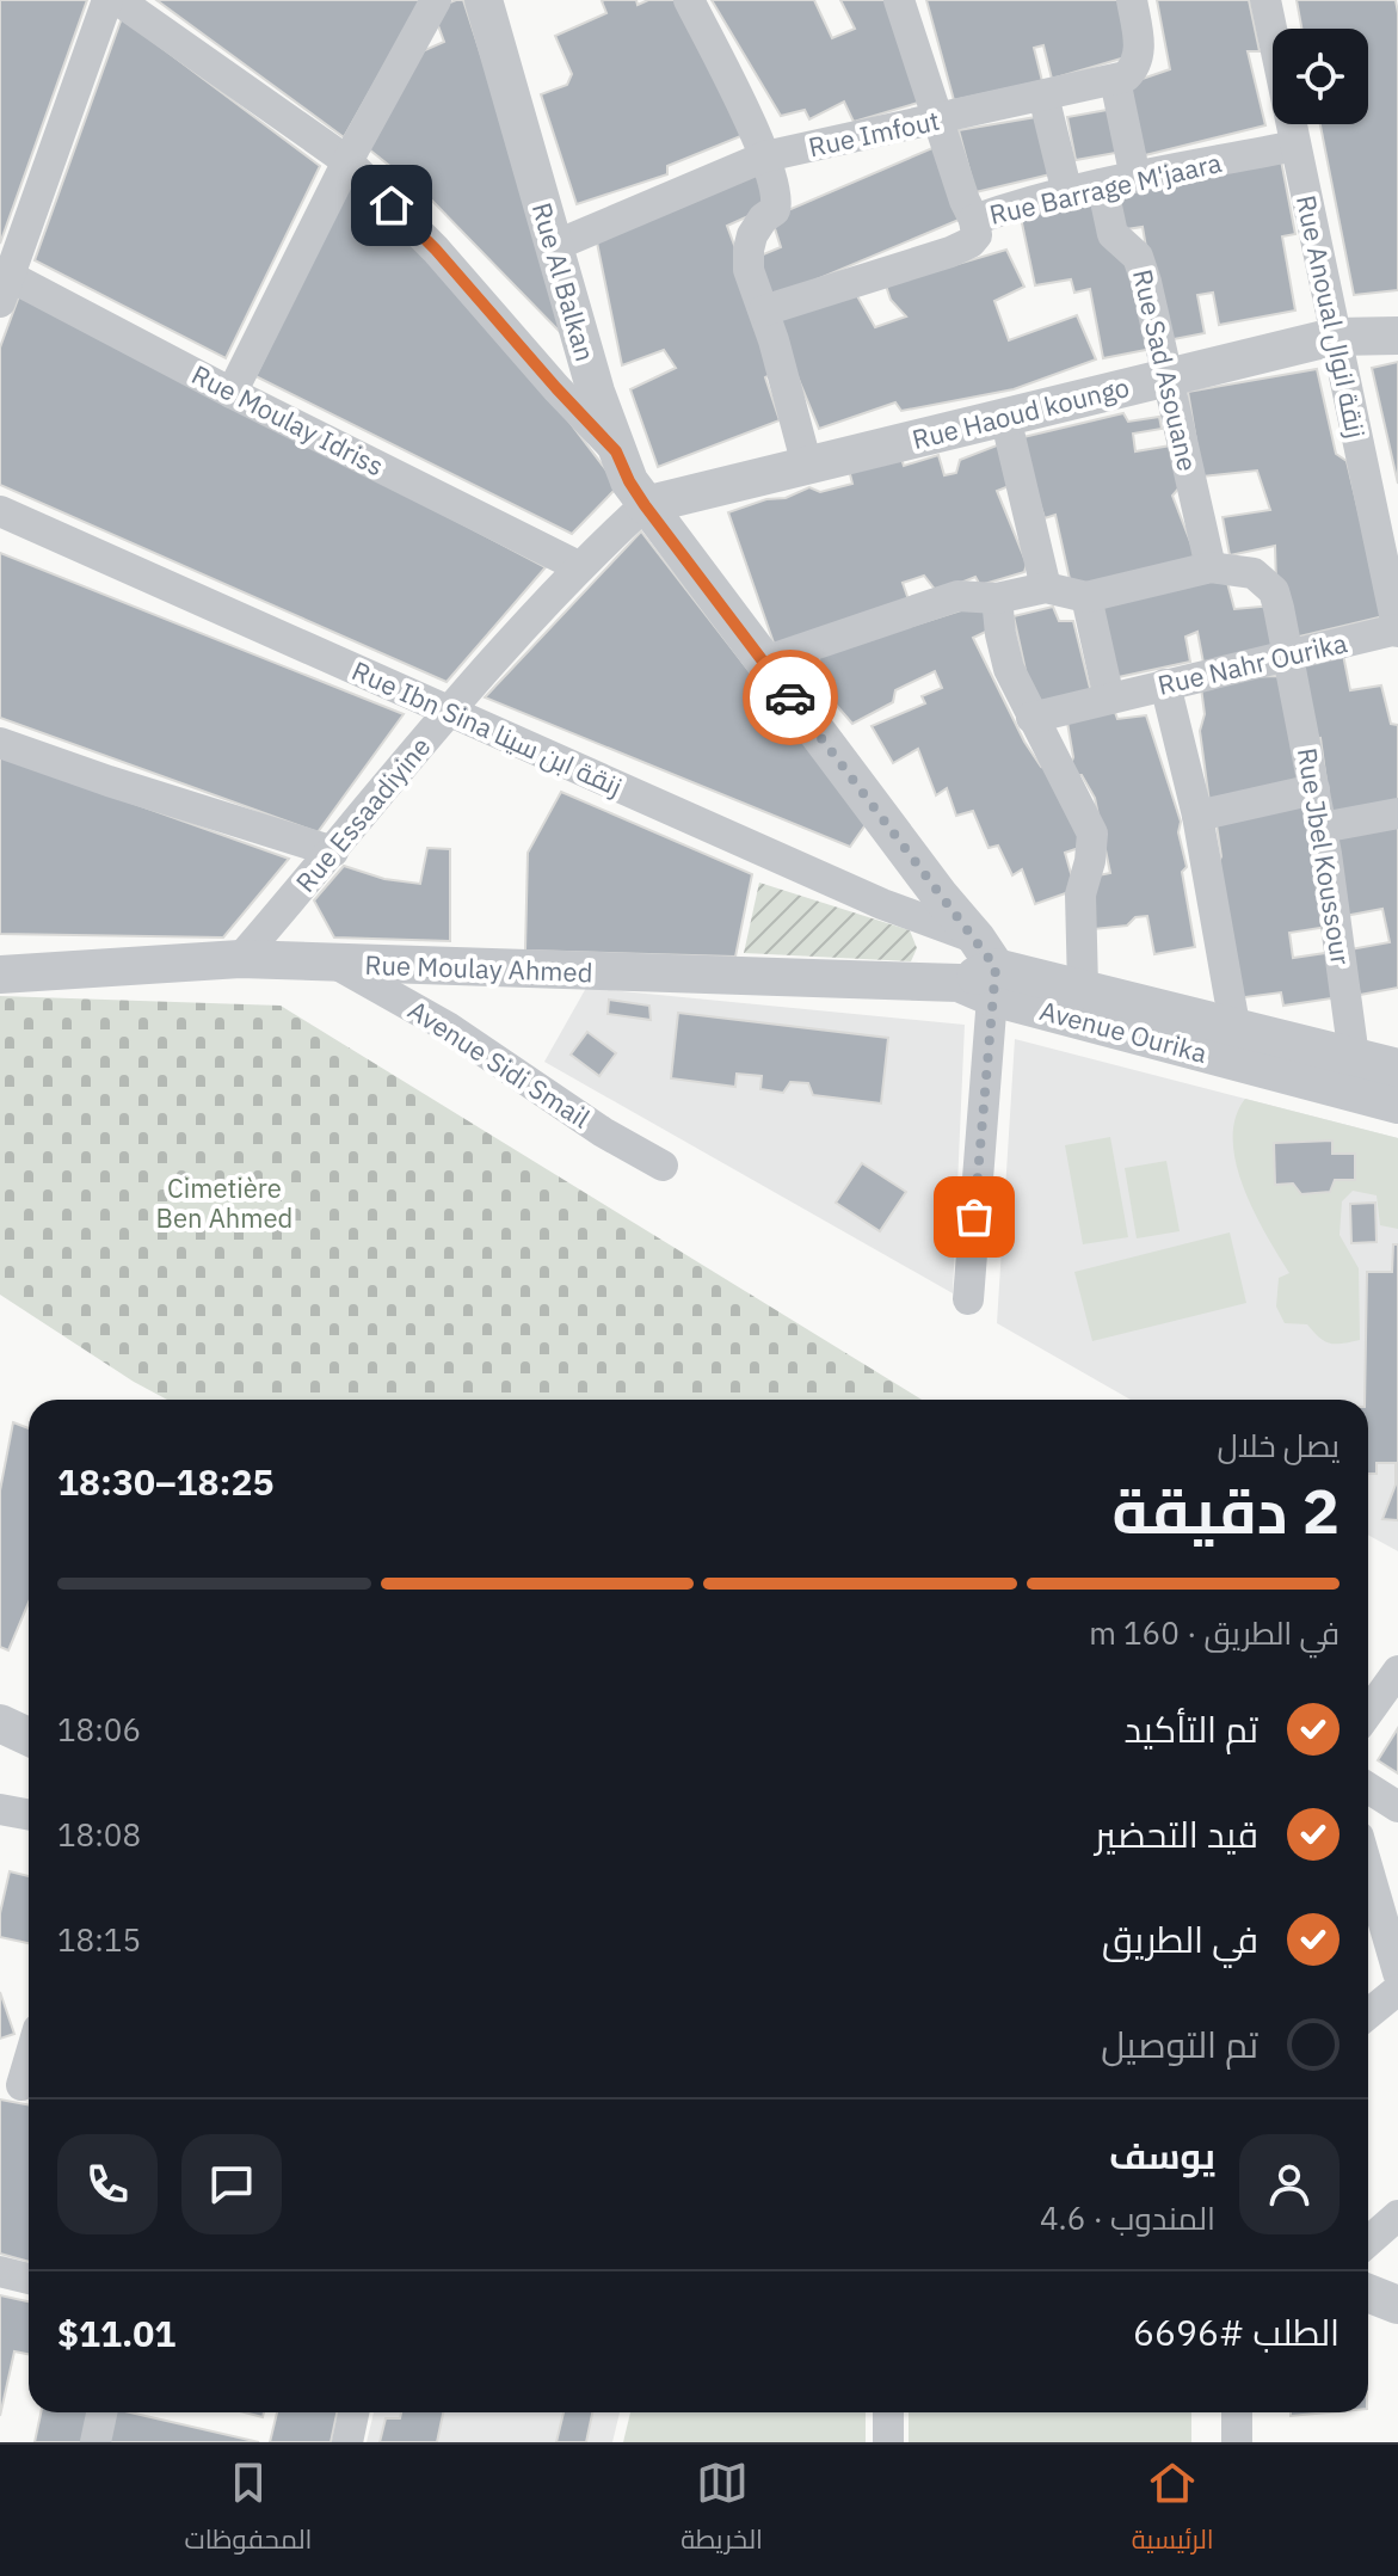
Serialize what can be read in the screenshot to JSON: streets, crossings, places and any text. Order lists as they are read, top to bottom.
{
  "streets": {
    "street": [
      "Rue Imfout",
      "Rue Barrage M'jaara",
      "Rue Al Balkan",
      "Rue Anoual زنقة انوال",
      "Rue Sad Asouane",
      "Rue Haoud koungo",
      "Rue Moulay Idriss",
      "Rue Nahr Ourika",
      "Rue Ibn Sina زنقة ابن سينا",
      "Rue Essaadiyine",
      "Rue Jbel Koussour",
      "Rue Moulay Ahmed",
      "Avenue Ourika",
      "Avenue Sidi Smail"
    ]
  },
  "crossings": [
    ["Rue Imfout", "Rue Barrage M'jaara"],
    ["Rue Imfout", "Rue Al Balkan"],
    ["Rue Barrage M'jaara", "Rue Anoual زنقة انوال"],
    ["Rue Barrage M'jaara", "Rue Sad Asouane"],
    ["Rue Al Balkan", "Rue Haoud koungo"],
    ["Rue Al Balkan", "Rue Ibn Sina زنقة ابن سينا"],
    ["Rue Al Balkan", "Rue Essaadiyine"],
    ["Rue Al Balkan", "Rue Moulay Ahmed"],
    ["Rue Al Balkan", "Avenue Ourika"],
    ["Rue Anoual زنقة انوال", "Rue Haoud koungo"],
    ["Rue Anoual زنقة انوال", "Rue Nahr Ourika"],
    ["Rue Sad Asouane", "Rue Haoud koungo"],
    ["Rue Sad Asouane", "Rue Jbel Koussour"],
    ["Rue Haoud koungo", "Rue Essaadiyine"],
    ["Rue Moulay Idriss", "Rue Essaadiyine"],
    ["Rue Nahr Ourika", "Rue Jbel Koussour"],
    ["Rue Ibn Sina زنقة ابن سينا", "Rue Essaadiyine"],
    ["Rue Ibn Sina زنقة ابن سينا", "Rue Moulay Ahmed"],
    ["Rue Ibn Sina زنقة ابن سينا", "Avenue Ourika"],
    ["Rue Essaadiyine", "Rue Moulay Ahmed"],
    ["Rue Jbel Koussour", "Avenue Ourika"],
    ["Rue Moulay Ahmed", "Avenue Ourika"],
    ["Rue Moulay Ahmed", "Avenue Sidi Smail"]
  ],
  "parks": ["Cimetière Ben Ahmed"],
  "page": {
    "heading": ["2 دقيقة", "يصل خلال", "18:25–18:30"],
    "panel": [
      "يوسف",
      "المندوب · 4.6",
      "الطلب #6696",
      "$11.01"
    ],
    "bar": "في الطريق · 160 m",
    "list": [
      ["تم التأكيد", "18:06"],
      ["قيد التحضير", "18:08"],
      ["في الطريق", "18:15"],
      "تم التوصيل"
    ],
    "tabs": ["الرئيسية", "الخريطة", "المحفوظات"]
  }
}
